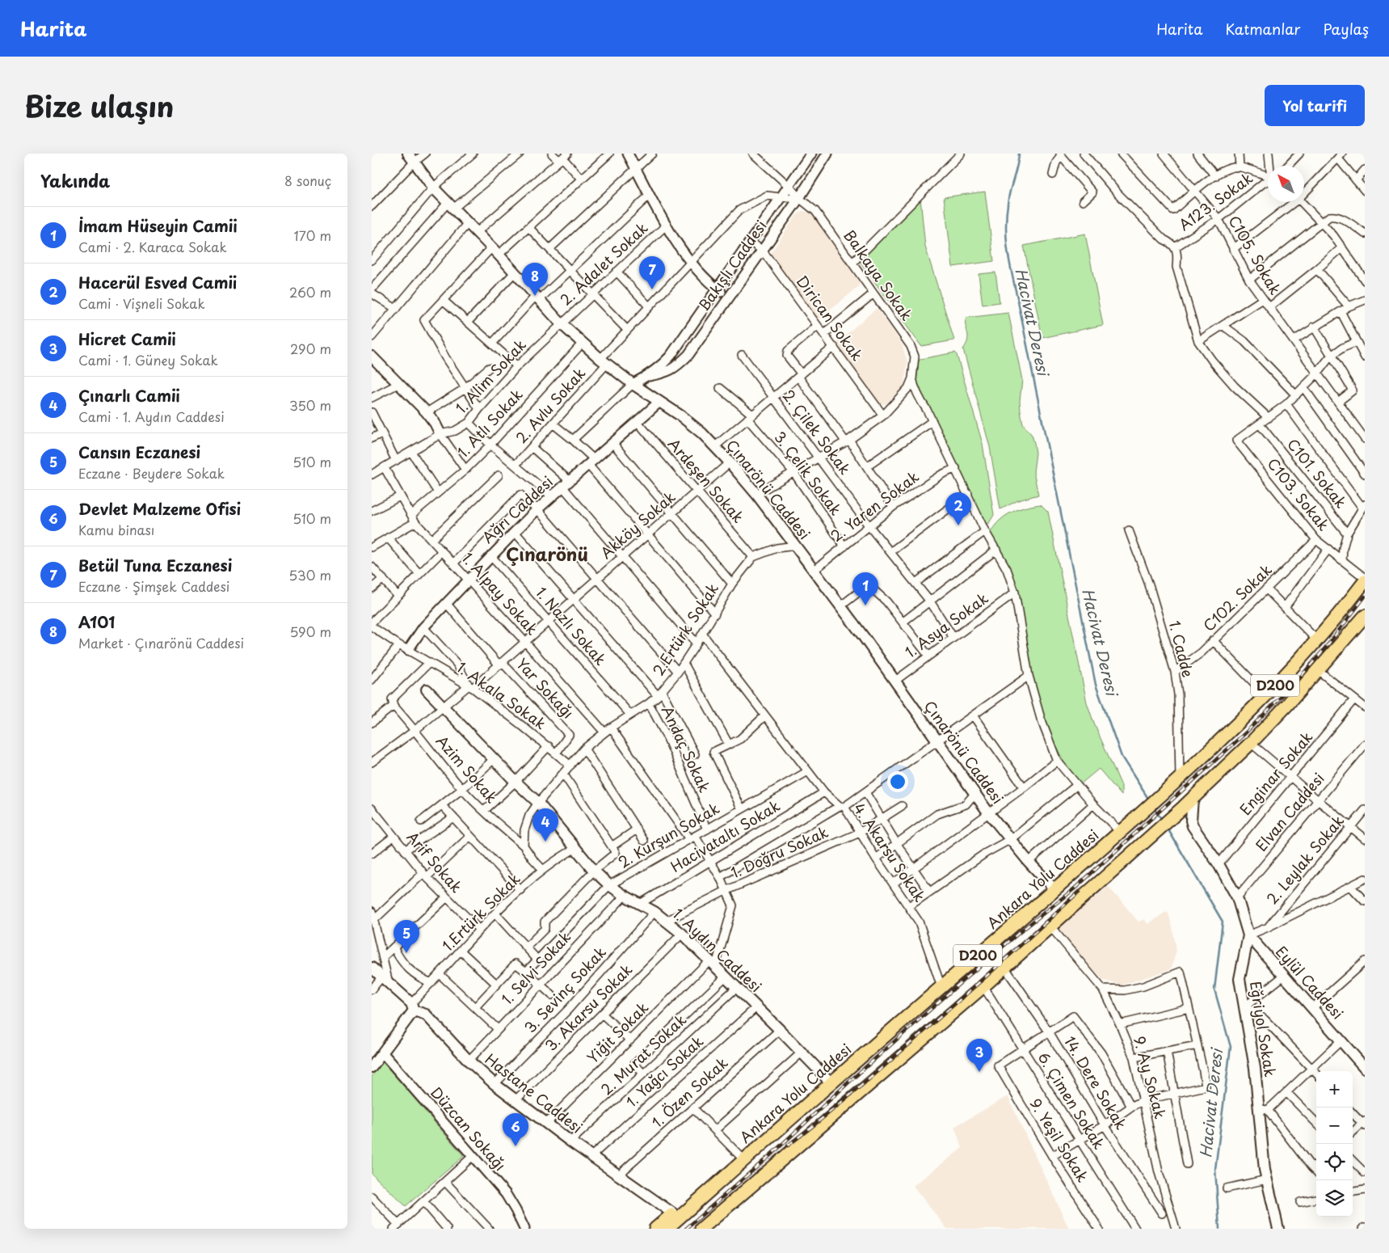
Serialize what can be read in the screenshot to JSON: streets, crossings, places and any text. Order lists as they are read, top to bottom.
{
  "streets": {
    "highway": ["D200", "Ankara Yolu Caddesi"],
    "main road": [
      "Çınarönü Caddesi",
      "1. Aydın Caddesi",
      "Eylül Caddesi",
      "Eğriyol Sokak",
      "Hastane Caddesi"
    ],
    "street": [
      "A123. Sokak",
      "C105. Sokak",
      "2. Adalet Sokak",
      "Bakışlı Caddesi",
      "Balkaya Sokak",
      "Dirican Sokak",
      "1. Alim Sokak",
      "2. Avlu Sokak",
      "1. Atlı Sokak",
      "2. Çilek Sokak",
      "3. Çelik Sokak",
      "C101. Sokak",
      "Ardeşen Sokak",
      "C103. Sokak",
      "2. Yaren Sokak",
      "Ağrı Caddesi",
      "Akköy Sokak",
      "1. Alpay Sokak",
      "C102. Sokak",
      "1. Asya Sokak",
      "1. Nazlı Sokak",
      "2.Ertürk Sokak",
      "1. Cadde",
      "Yar Sokağı",
      "1. Akala Sokak",
      "Andaç Sokak",
      "Azim Sokak",
      "Enginar Sokak",
      "Elvan Caddesi",
      "2. Kurşun Sokak",
      "Hacivataltı Sokak",
      "1. Doğru Sokak",
      "4. Akarsu Sokak",
      "2. Leylak Sokak",
      "Arif Sokak",
      "1.Ertürk Sokak",
      "1. Selvi Sokak",
      "3. Sevinç Sokak",
      "3. Akarsu Sokak",
      "Yiğit Sokak",
      "2. Murat Sokak",
      "1. Yağcı Sokak",
      "9. Ay Sokak",
      "14. Dere Sokak",
      "1. Özen Sokak",
      "6. Çimen Sokak",
      "Düzcan Sokağı",
      "9. Yeşil Sokak"
    ]
  },
  "crossings": [
    ["A123. Sokak", "C105. Sokak"],
    ["2. Adalet Sokak", "1. Alim Sokak"],
    ["2. Adalet Sokak", "Çınarönü Caddesi"],
    ["Bakışlı Caddesi", "Balkaya Sokak"],
    ["Bakışlı Caddesi", "Dirican Sokak"],
    ["Bakışlı Caddesi", "2. Avlu Sokak"],
    ["Bakışlı Caddesi", "Çınarönü Caddesi"],
    ["Balkaya Sokak", "2. Avlu Sokak"],
    ["1. Alim Sokak", "Çınarönü Caddesi"],
    ["1. Alim Sokak", "1. Alpay Sokak"],
    ["2. Avlu Sokak", "Çınarönü Caddesi"],
    ["1. Atlı Sokak", "Çınarönü Caddesi"],
    ["1. Atlı Sokak", "1. Alpay Sokak"],
    ["2. Çilek Sokak", "2. Yaren Sokak"],
    ["2. Çilek Sokak", "1. Asya Sokak"],
    ["3. Çelik Sokak", "2. Yaren Sokak"],
    ["C101. Sokak", "C103. Sokak"],
    ["Ardeşen Sokak", "Ağrı Caddesi"],
    ["Ardeşen Sokak", "Akköy Sokak"],
    ["Ardeşen Sokak", "2.Ertürk Sokak"],
    ["Çınarönü Caddesi", "2. Yaren Sokak"],
    ["Çınarönü Caddesi", "Ağrı Caddesi"],
    ["Çınarönü Caddesi", "Akköy Sokak"],
    ["Çınarönü Caddesi", "1. Asya Sokak"],
    ["Çınarönü Caddesi", "Ankara Yolu Caddesi"],
    ["C103. Sokak", "C102. Sokak"],
    ["Ağrı Caddesi", "1. Alpay Sokak"],
    ["Ağrı Caddesi", "1. Nazlı Sokak"],
    ["Ağrı Caddesi", "1. Akala Sokak"],
    ["Akköy Sokak", "1. Alpay Sokak"],
    ["Akköy Sokak", "1. Nazlı Sokak"],
    ["Akköy Sokak", "Yar Sokağı"],
    ["Akköy Sokak", "1. Akala Sokak"],
    ["Akköy Sokak", "Azim Sokak"],
    ["Akköy Sokak", "1. Aydın Caddesi"],
    ["1. Alpay Sokak", "2.Ertürk Sokak"],
    ["C102. Sokak", "1. Cadde"],
    ["1. Nazlı Sokak", "2.Ertürk Sokak"],
    ["2.Ertürk Sokak", "1. Akala Sokak"],
    ["2.Ertürk Sokak", "Andaç Sokak"],
    ["2.Ertürk Sokak", "Azim Sokak"],
    ["2.Ertürk Sokak", "4. Akarsu Sokak"],
    ["2.Ertürk Sokak", "1. Aydın Caddesi"],
    ["1. Cadde", "Ankara Yolu Caddesi"],
    ["D200", "Eğriyol Sokak"],
    ["D200", "9. Ay Sokak"],
    ["Yar Sokağı", "1. Akala Sokak"],
    ["Andaç Sokak", "2. Kurşun Sokak"],
    ["Enginar Sokak", "Eğriyol Sokak"],
    ["Elvan Caddesi", "Eğriyol Sokak"],
    ["2. Kurşun Sokak", "4. Akarsu Sokak"],
    ["2. Kurşun Sokak", "1. Aydın Caddesi"],
    ["Hacivataltı Sokak", "4. Akarsu Sokak"],
    ["Hacivataltı Sokak", "1. Aydın Caddesi"],
    ["1. Doğru Sokak", "4. Akarsu Sokak"],
    ["1. Doğru Sokak", "1. Aydın Caddesi"],
    ["4. Akarsu Sokak", "Ankara Yolu Caddesi"],
    ["Arif Sokak", "1.Ertürk Sokak"],
    ["Ankara Yolu Caddesi", "1. Aydın Caddesi"],
    ["1.Ertürk Sokak", "1. Aydın Caddesi"],
    ["1.Ertürk Sokak", "Hastane Caddesi"],
    ["1. Aydın Caddesi", "1. Selvi Sokak"],
    ["1. Aydın Caddesi", "3. Sevinç Sokak"],
    ["1. Aydın Caddesi", "3. Akarsu Sokak"],
    ["1. Aydın Caddesi", "Yiğit Sokak"],
    ["1. Aydın Caddesi", "2. Murat Sokak"],
    ["1. Aydın Caddesi", "1. Yağcı Sokak"],
    ["1. Aydın Caddesi", "1. Özen Sokak"],
    ["1. Selvi Sokak", "Hastane Caddesi"],
    ["Eylül Caddesi", "Eğriyol Sokak"],
    ["3. Sevinç Sokak", "Hastane Caddesi"],
    ["3. Akarsu Sokak", "Hastane Caddesi"],
    ["Yiğit Sokak", "Hastane Caddesi"],
    ["2. Murat Sokak", "Hastane Caddesi"],
    ["1. Yağcı Sokak", "Hastane Caddesi"],
    ["1. Özen Sokak", "Hastane Caddesi"],
    ["6. Çimen Sokak", "9. Yeşil Sokak"]
  ],
  "districts": ["Çınarönü"],
  "water": ["Hacivat Deresi"],
  "north": "top left",
  "page": {
    "header": "Harita",
    "nav": ["Harita", "Katmanlar", "Paylaş"],
    "title": "Bize ulaşın",
    "buttons": "Yol tarifi",
    "heading": ["Yakında", "8 sonuç"],
    "list": [
      {
        "mark": "1",
        "name": "İmam Hüseyin Camii",
        "note": "Cami · 2. Karaca Sokak",
        "value": "170 m"
      },
      {
        "mark": "2",
        "name": "Hacerül Esved Camii",
        "note": "Cami · Vişneli Sokak",
        "value": "260 m"
      },
      {
        "mark": "3",
        "name": "Hicret Camii",
        "note": "Cami · 1. Güney Sokak",
        "value": "290 m"
      },
      {
        "mark": "4",
        "name": "Çınarlı Camii",
        "note": "Cami · 1. Aydın Caddesi",
        "value": "350 m"
      },
      {
        "mark": "5",
        "name": "Cansın Eczanesi",
        "note": "Eczane · Beydere Sokak",
        "value": "510 m"
      },
      {
        "mark": "6",
        "name": "Devlet Malzeme Ofisi",
        "note": "Kamu binası",
        "value": "510 m"
      },
      {
        "mark": "7",
        "name": "Betül Tuna Eczanesi",
        "note": "Eczane · Şimşek Caddesi",
        "value": "530 m"
      },
      {
        "mark": "8",
        "name": "A101",
        "note": "Market · Çınarönü Caddesi",
        "value": "590 m"
      }
    ],
    "pins": [
      "7",
      "8",
      "2",
      "1",
      "4",
      "5",
      "3",
      "6"
    ],
    "map_buttons": ["+", "−"]
  }
}
